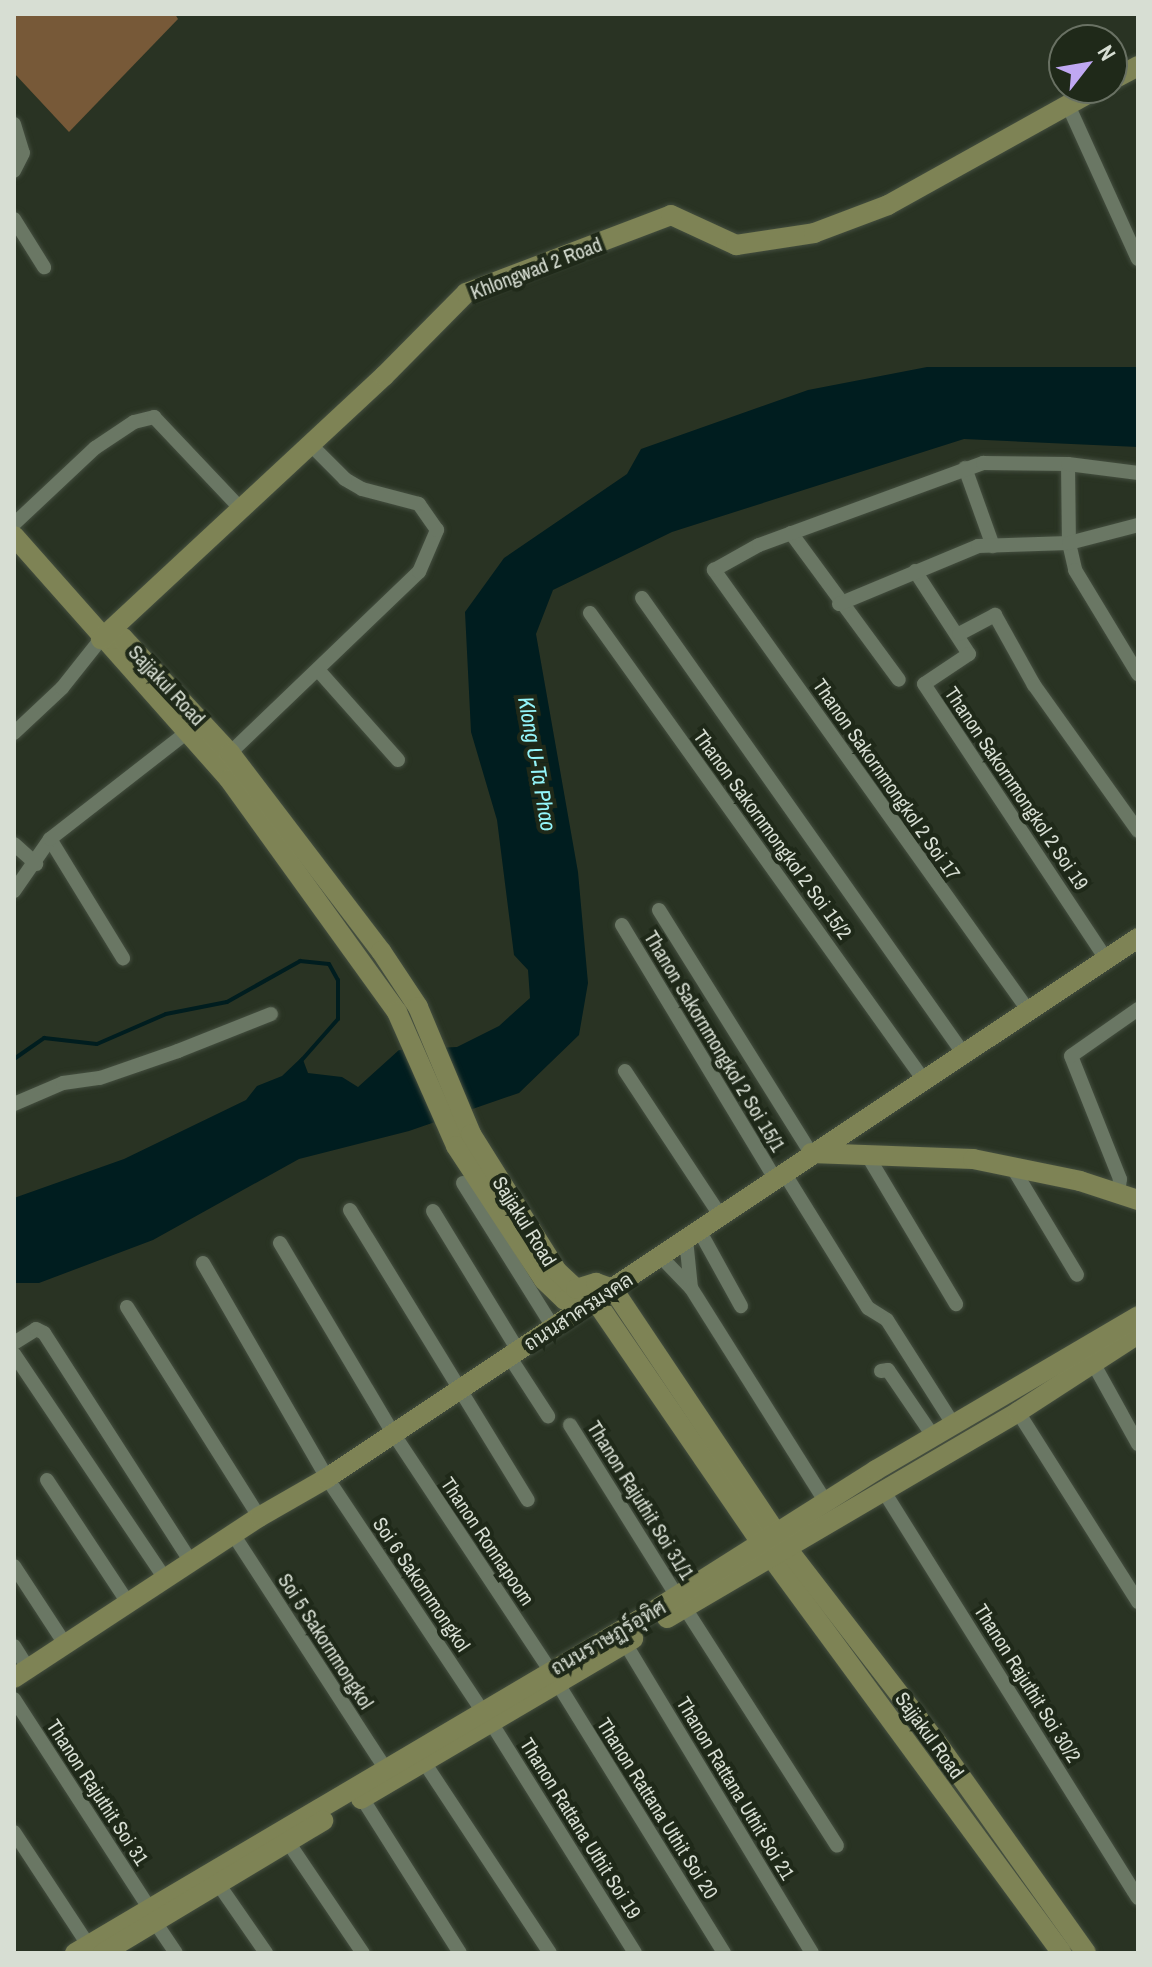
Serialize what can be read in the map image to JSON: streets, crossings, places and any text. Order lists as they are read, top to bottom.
{
  "streets": {
    "street": [
      "Khlongwad 2 Road",
      "Sajjakul Road",
      "Thanon Sakornmongkol 2 Soi 17",
      "Thanon Sakornmongkol 2 Soi 19",
      "Thanon Sakornmongkol 2 Soi 15/2",
      "Thanon Sakornmongkol 2 Soi 15/1",
      "ถนนสาครมงคล",
      "Thanon Rajuthit Soi 31/1",
      "Thanon Ronnapoom",
      "Soi 6 Sakornmongkol",
      "ถนนราษฏร์อุทิศ",
      "Soi 5 Sakornmongkol",
      "Thanon Rajuthit Soi 30/2",
      "Thanon Rattana Uthit Soi 21",
      "Thanon Rajuthit Soi 31",
      "Thanon Rattana Uthit Soi 20",
      "Thanon Rattana Uthit Soi 19"
    ]
  },
  "crossings": [
    ["Khlongwad 2 Road", "Sajjakul Road"],
    ["Sajjakul Road", "ถนนสาครมงคล"],
    ["Sajjakul Road", "ถนนราษฏร์อุทิศ"],
    ["Thanon Sakornmongkol 2 Soi 17", "ถนนสาครมงคล"],
    ["Thanon Sakornmongkol 2 Soi 19", "ถนนสาครมงคล"],
    ["Thanon Sakornmongkol 2 Soi 15/2", "ถนนสาครมงคล"],
    ["Thanon Sakornmongkol 2 Soi 15/1", "ถนนสาครมงคล"],
    ["Thanon Sakornmongkol 2 Soi 15/1", "ถนนราษฏร์อุทิศ"],
    ["ถนนสาครมงคล", "Thanon Ronnapoom"],
    ["ถนนสาครมงคล", "Soi 6 Sakornmongkol"],
    ["ถนนสาครมงคล", "Soi 5 Sakornmongkol"],
    ["Thanon Rajuthit Soi 31/1", "ถนนราษฏร์อุทิศ"],
    ["Thanon Ronnapoom", "ถนนราษฏร์อุทิศ"],
    ["Thanon Ronnapoom", "Thanon Rattana Uthit Soi 20"],
    ["Soi 6 Sakornmongkol", "ถนนราษฏร์อุทิศ"],
    ["Soi 6 Sakornmongkol", "Thanon Rattana Uthit Soi 19"],
    ["ถนนราษฏร์อุทิศ", "Soi 5 Sakornmongkol"],
    ["ถนนราษฏร์อุทิศ", "Thanon Rajuthit Soi 30/2"],
    ["ถนนราษฏร์อุทิศ", "Thanon Rattana Uthit Soi 21"],
    ["ถนนราษฏร์อุทิศ", "Thanon Rajuthit Soi 31"],
    ["ถนนราษฏร์อุทิศ", "Thanon Rattana Uthit Soi 20"],
    ["ถนนราษฏร์อุทิศ", "Thanon Rattana Uthit Soi 19"]
  ],
  "water": ["Klong U-Ta Phao"],
  "north": "top right"
}
